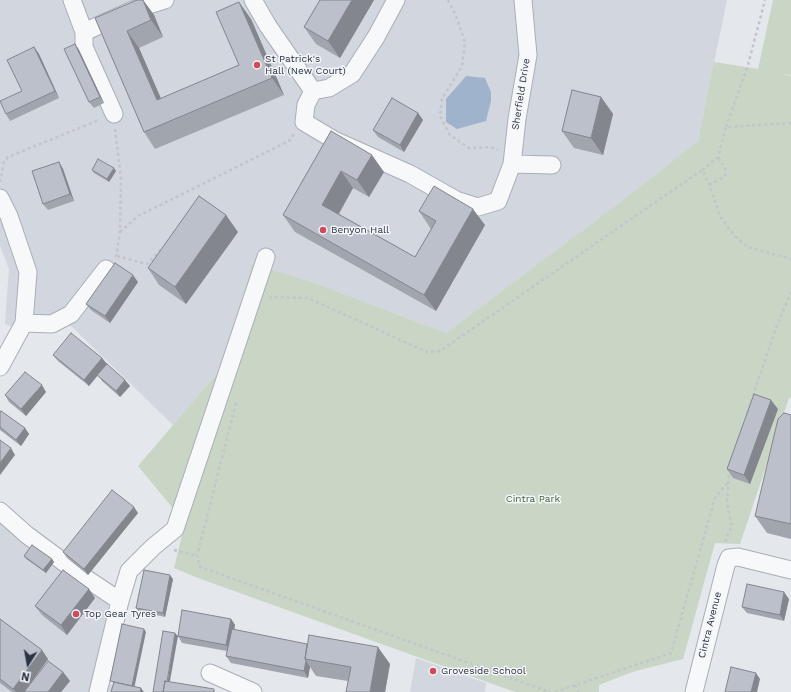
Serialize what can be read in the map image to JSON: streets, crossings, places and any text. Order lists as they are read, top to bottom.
{
  "streets": {
    "street": ["Sherfield Drive", "Cintra Avenue"]
  },
  "parks": ["Cintra Park"],
  "places": [
    "St Patrick's Hall (New Court)",
    "Benyon Hall",
    "Top Gear Tyres",
    "Groveside School"
  ],
  "north": "bottom"
}
